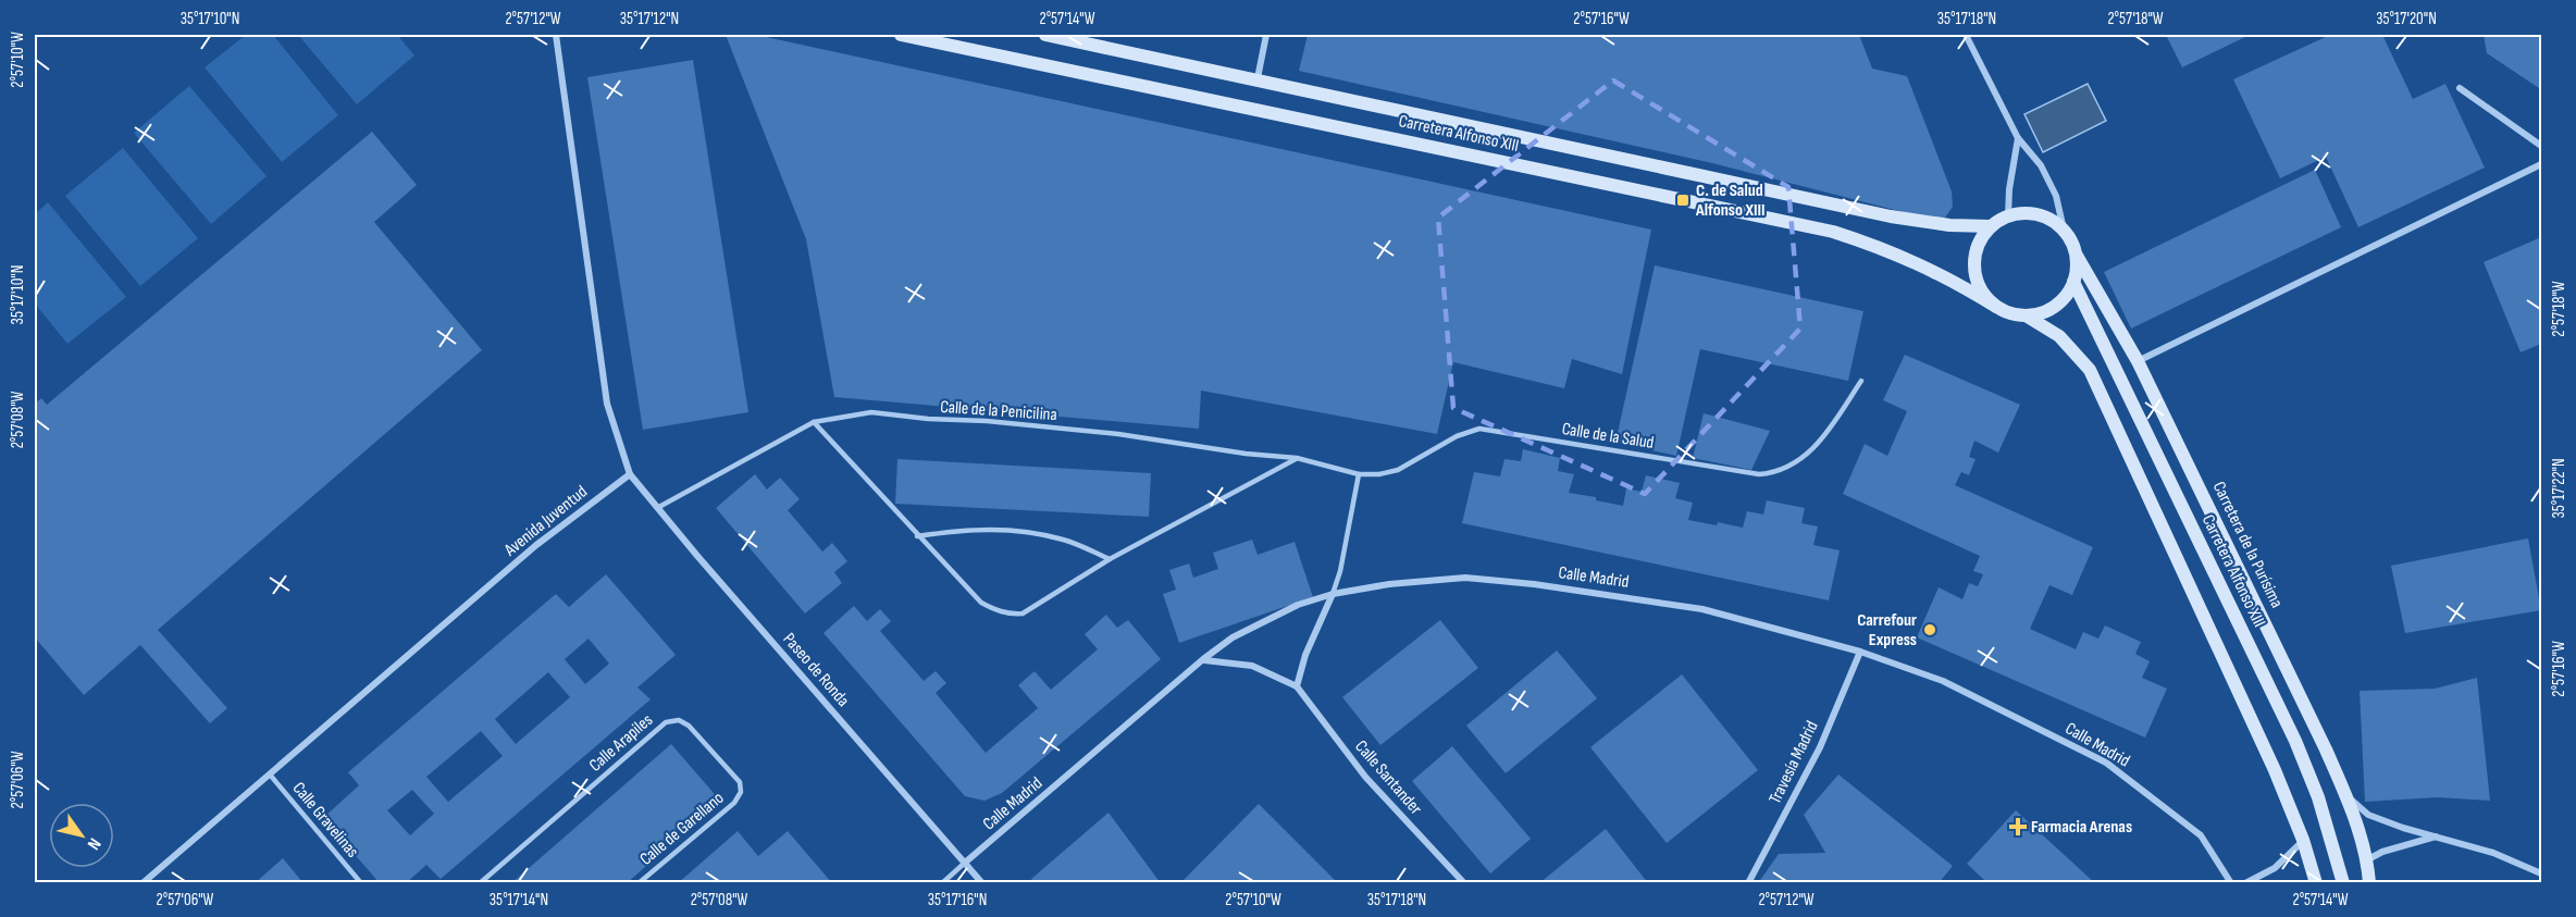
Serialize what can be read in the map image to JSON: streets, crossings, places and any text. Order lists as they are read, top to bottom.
{
  "streets": {
    "street": [
      "Carretera Alfonso XIII",
      "Avenida Juventud",
      "Carretera de la Purísima",
      "Calle Madrid",
      "Paseo de Ronda",
      "Travesía Madrid",
      "Calle Santander"
    ],
    "lane": [
      "Calle de la Penicilina",
      "Calle de la Salud",
      "Calle Arapiles",
      "Calle Gravelinas",
      "Calle de Garellano"
    ]
  },
  "crossings": [
    ["Carretera Alfonso XIII", "Carretera de la Purísima"],
    ["Calle de la Penicilina", "Calle de la Salud"],
    ["Calle de la Penicilina", "Paseo de Ronda"],
    ["Avenida Juventud", "Paseo de Ronda"],
    ["Avenida Juventud", "Calle Gravelinas"],
    ["Calle Madrid", "Paseo de Ronda"],
    ["Calle Madrid", "Travesía Madrid"],
    ["Calle Madrid", "Calle Santander"],
    ["Calle Arapiles", "Calle de Garellano"]
  ],
  "places": {
    "transit": ["C. de Salud Alfonso XIII"],
    "other": ["Carrefour Express"],
    "health": ["Farmacia Arenas"]
  },
  "north": "bottom right",
  "coordinates": [
    "35°17'10\"N",
    "2°57'12\"W",
    "35°17'12\"N",
    "2°57'14\"W",
    "2°57'16\"W",
    "35°17'18\"N",
    "2°57'18\"W",
    "35°17'20\"N",
    "2°57'10\"W",
    "2°57'08\"W",
    "35°17'22\"N",
    "2°57'06\"W",
    "35°17'14\"N",
    "35°17'16\"N"
  ]
}
